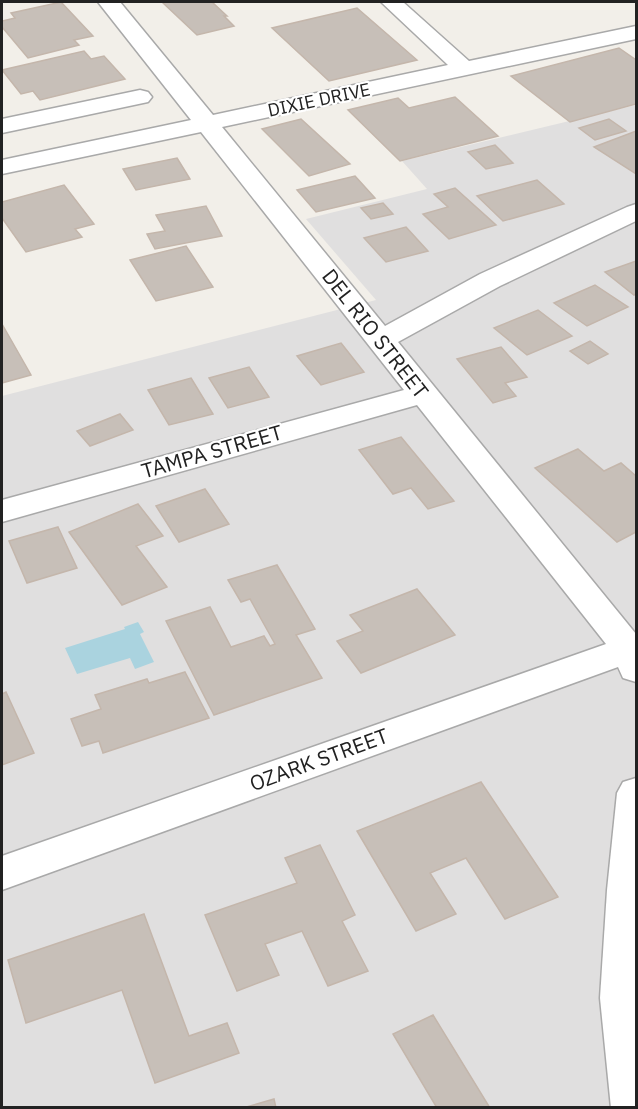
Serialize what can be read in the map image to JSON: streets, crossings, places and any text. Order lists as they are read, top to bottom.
{
  "streets": {
    "street": [
      "DIXIE DRIVE",
      "DEL RIO STREET",
      "TAMPA STREET",
      "OZARK STREET"
    ]
  },
  "crossings": [
    ["DIXIE DRIVE", "DEL RIO STREET"],
    ["DEL RIO STREET", "TAMPA STREET"],
    ["DEL RIO STREET", "OZARK STREET"]
  ]
}
